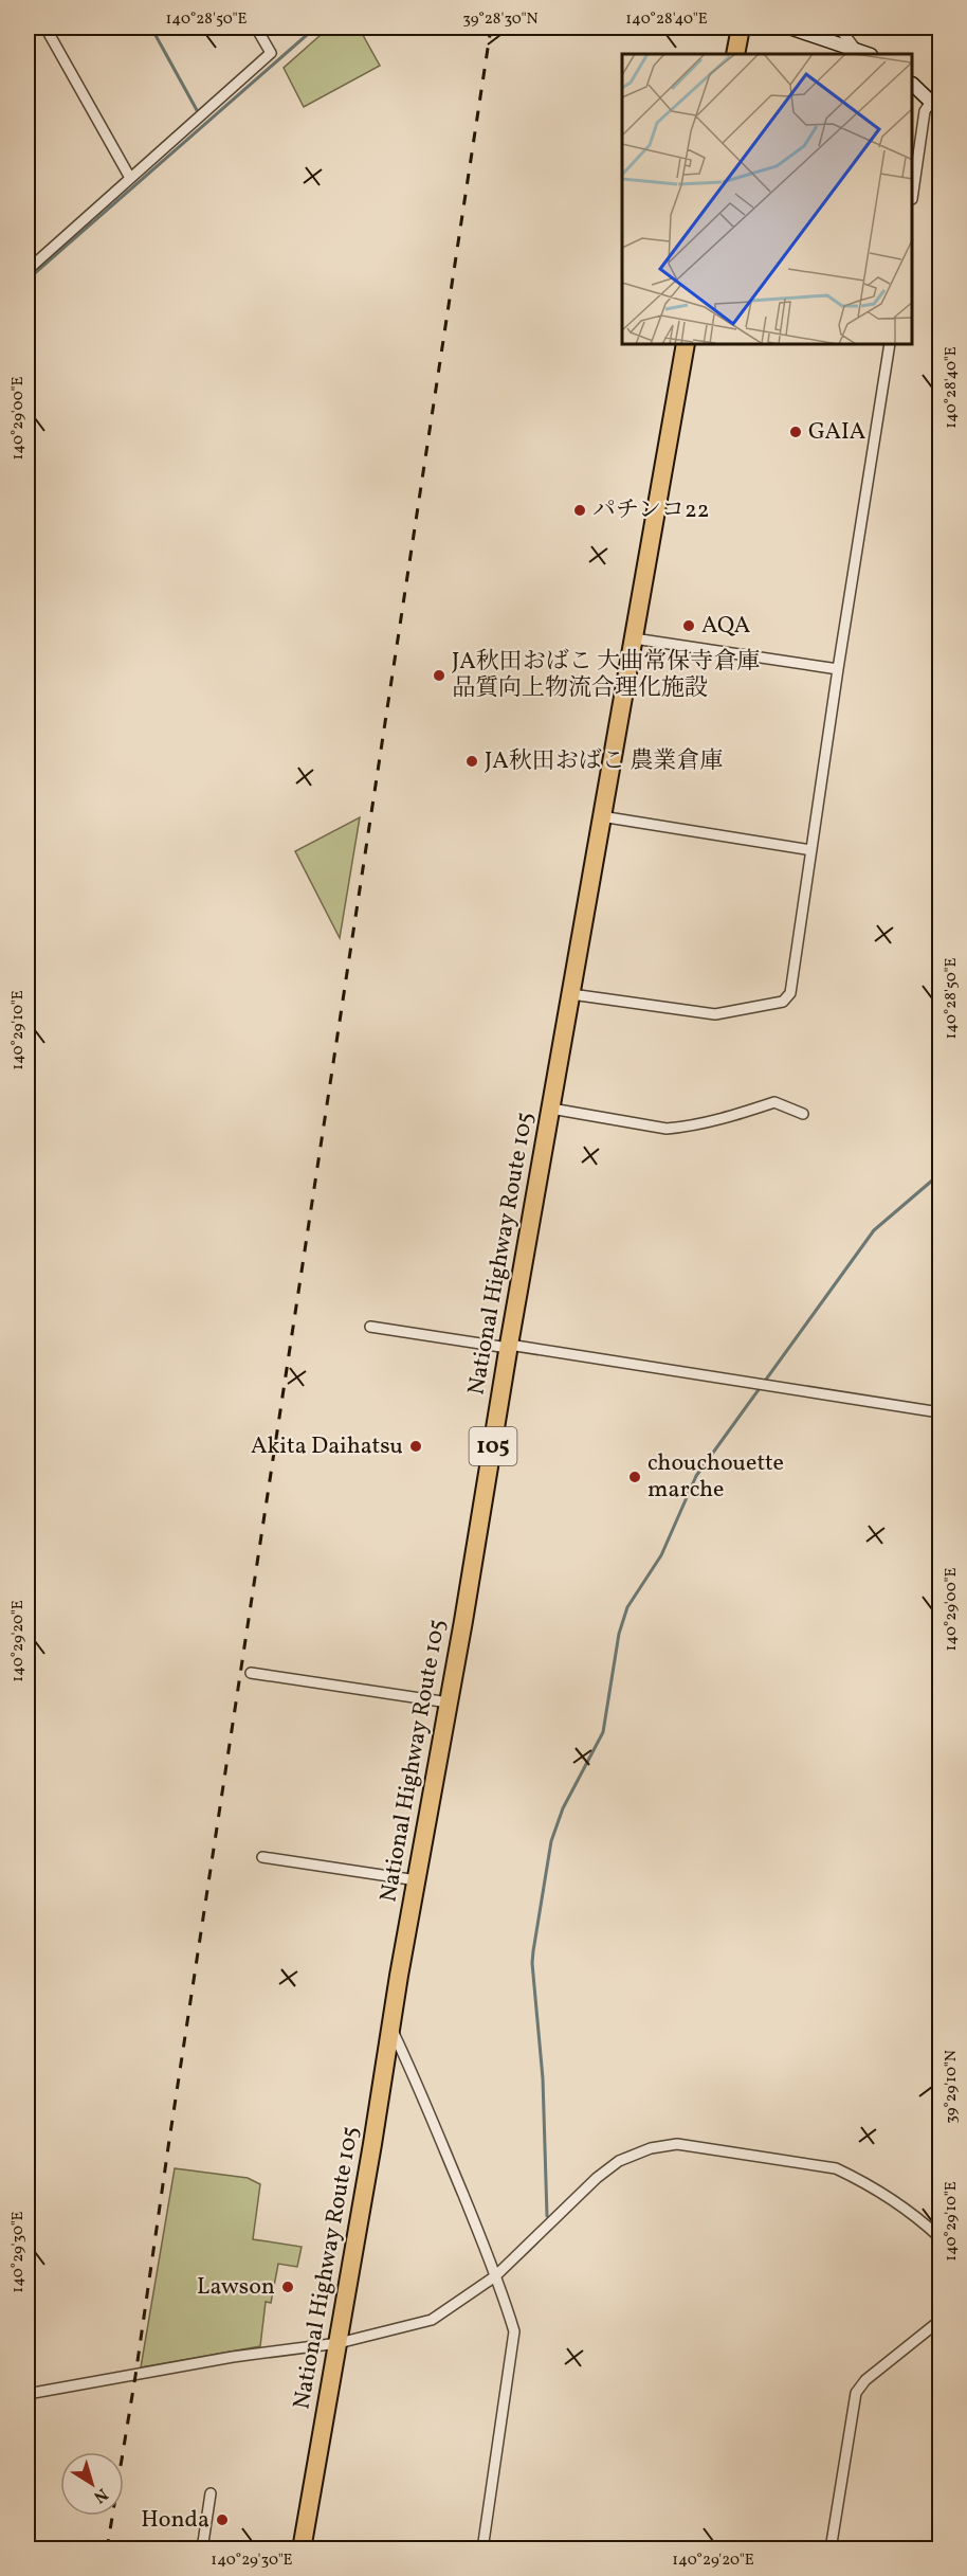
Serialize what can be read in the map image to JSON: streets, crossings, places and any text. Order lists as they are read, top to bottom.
{
  "streets": {
    "highway": ["National Highway Route 105", "105"]
  },
  "places": [
    "GAIA",
    "パチンコ22",
    "AQA",
    "JA秋田おばこ 大曲常保寺倉庫 品質向上物流合理化施設",
    "JA秋田おばこ 農業倉庫",
    "Akita Daihatsu",
    "chouchouette marche",
    "Lawson",
    "Honda"
  ],
  "north": "bottom right",
  "coordinates": [
    "140°28'50\"E",
    "39°28'30\"N",
    "140°28'40\"E",
    "140°29'00\"E",
    "140°29'10\"E",
    "140°29'20\"E",
    "39°29'10\"N",
    "140°29'30\"E"
  ]
}
